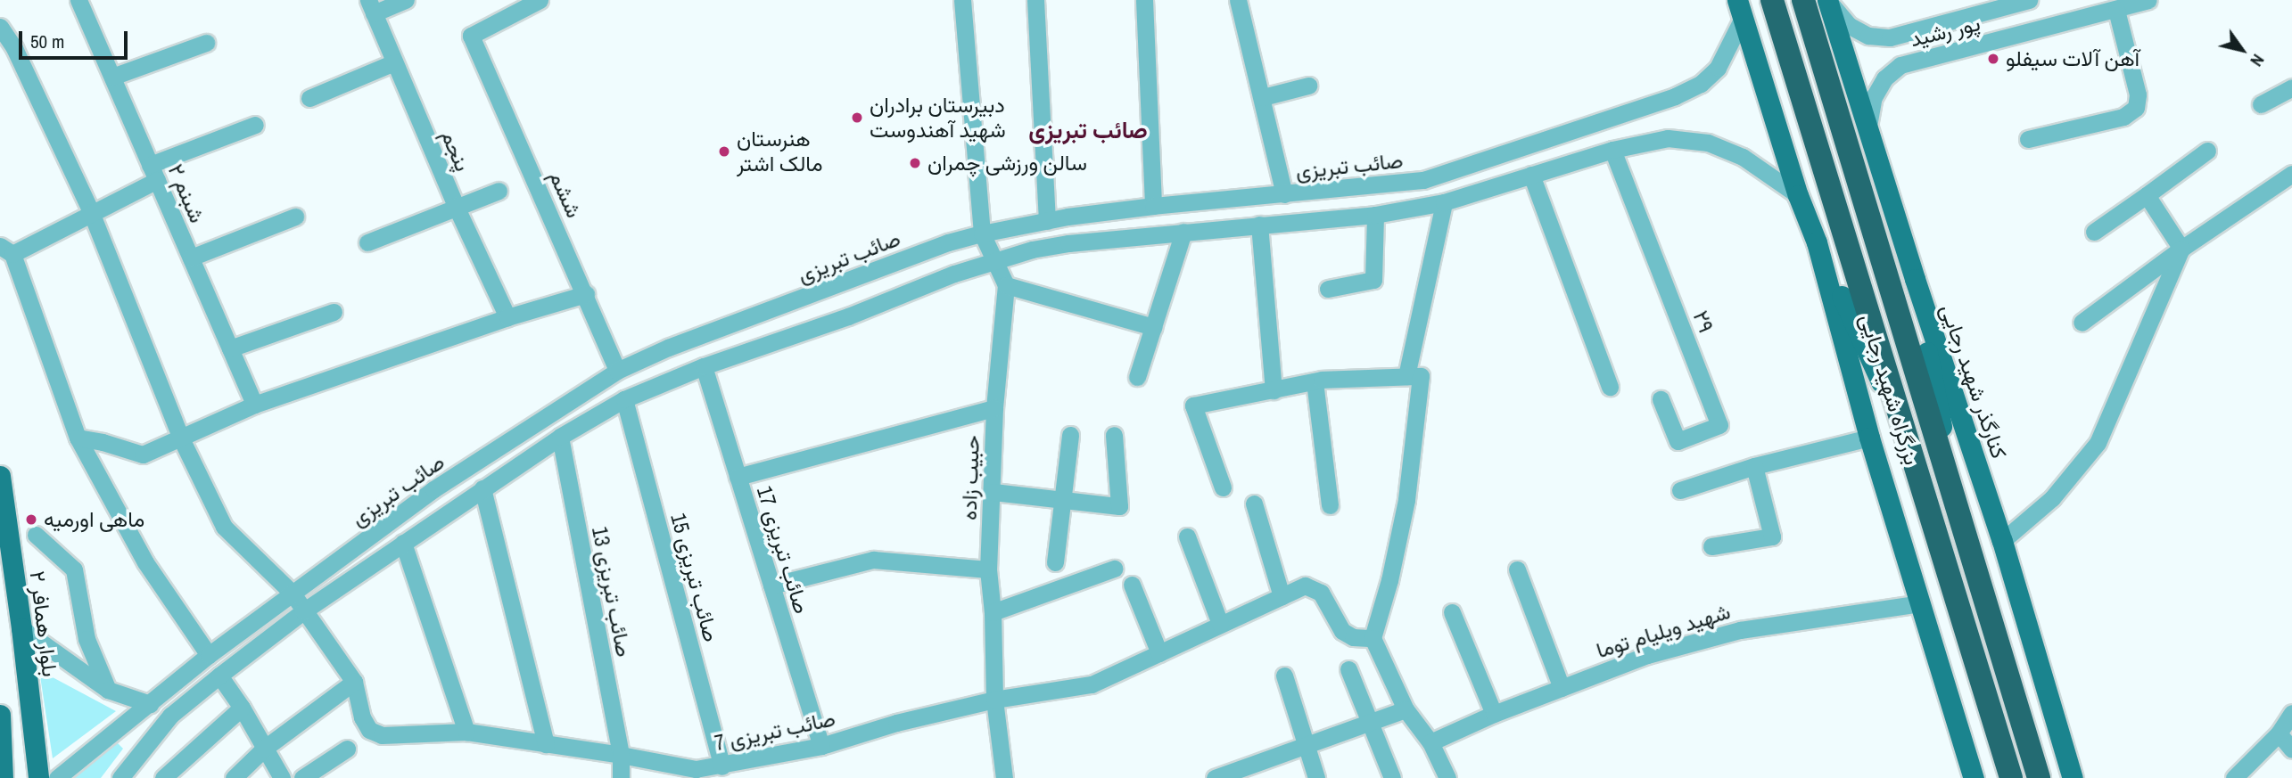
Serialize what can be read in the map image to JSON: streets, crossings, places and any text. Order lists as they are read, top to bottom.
{
  "streets": {
    "highway": ["بزرگراه شهید رجایی"],
    "main road": ["کنارگذر شهید رجایی", "بلوار همافر ۲"],
    "street": [
      "پور رشید",
      "پنجم",
      "صائب تبریزی",
      "شبنم ۲",
      "ششم",
      "۲۹",
      "حبیب زاده",
      "صائب تبریزی 17",
      "صائب تبریزی 15",
      "صائب تبریزی 13",
      "شهید ویلیام توما",
      "صائب تبریزی 7"
    ]
  },
  "crossings": [
    ["پور رشید", "کنارگذر شهید رجایی"],
    ["صائب تبریزی", "ششم"],
    ["صائب تبریزی", "حبیب زاده"],
    ["صائب تبریزی", "صائب تبریزی 7"],
    ["حبیب زاده", "صائب تبریزی 7"],
    ["صائب تبریزی 17", "صائب تبریزی 7"],
    ["صائب تبریزی 15", "صائب تبریزی 7"],
    ["صائب تبریزی 13", "صائب تبریزی 7"]
  ],
  "districts": ["صائب تبریزی"],
  "places": [
    "آهن آلات سیفلو",
    "دبیرستان برادران شهید آهندوست",
    "هنرستان مالک اشتر",
    "سالن ورزشی چمران",
    "ماهی اورمیه"
  ],
  "scale_bar": "50 m",
  "north": "bottom right"
}
